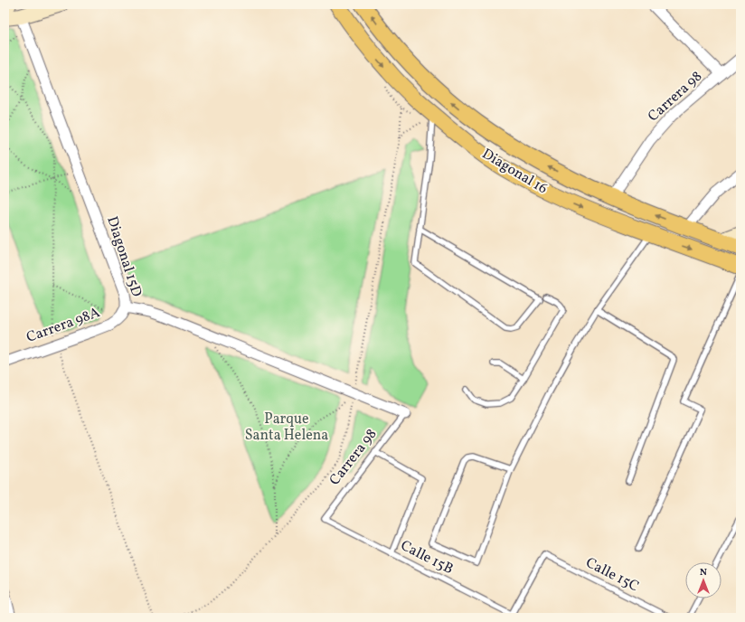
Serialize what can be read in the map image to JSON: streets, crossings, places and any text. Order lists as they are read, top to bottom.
{
  "streets": {
    "main road": ["Diagonal 16"],
    "street": ["Carrera 98", "Diagonal 15D", "Carrera 98A"],
    "lane": ["Calle 15B", "Calle 15C"]
  },
  "crossings": [
    ["Carrera 98", "Diagonal 16"],
    ["Carrera 98", "Diagonal 15D"],
    ["Carrera 98", "Calle 15B"],
    ["Diagonal 15D", "Carrera 98A"],
    ["Calle 15B", "Calle 15C"]
  ],
  "parks": ["Parque Santa Helena"],
  "north": "top"
}
